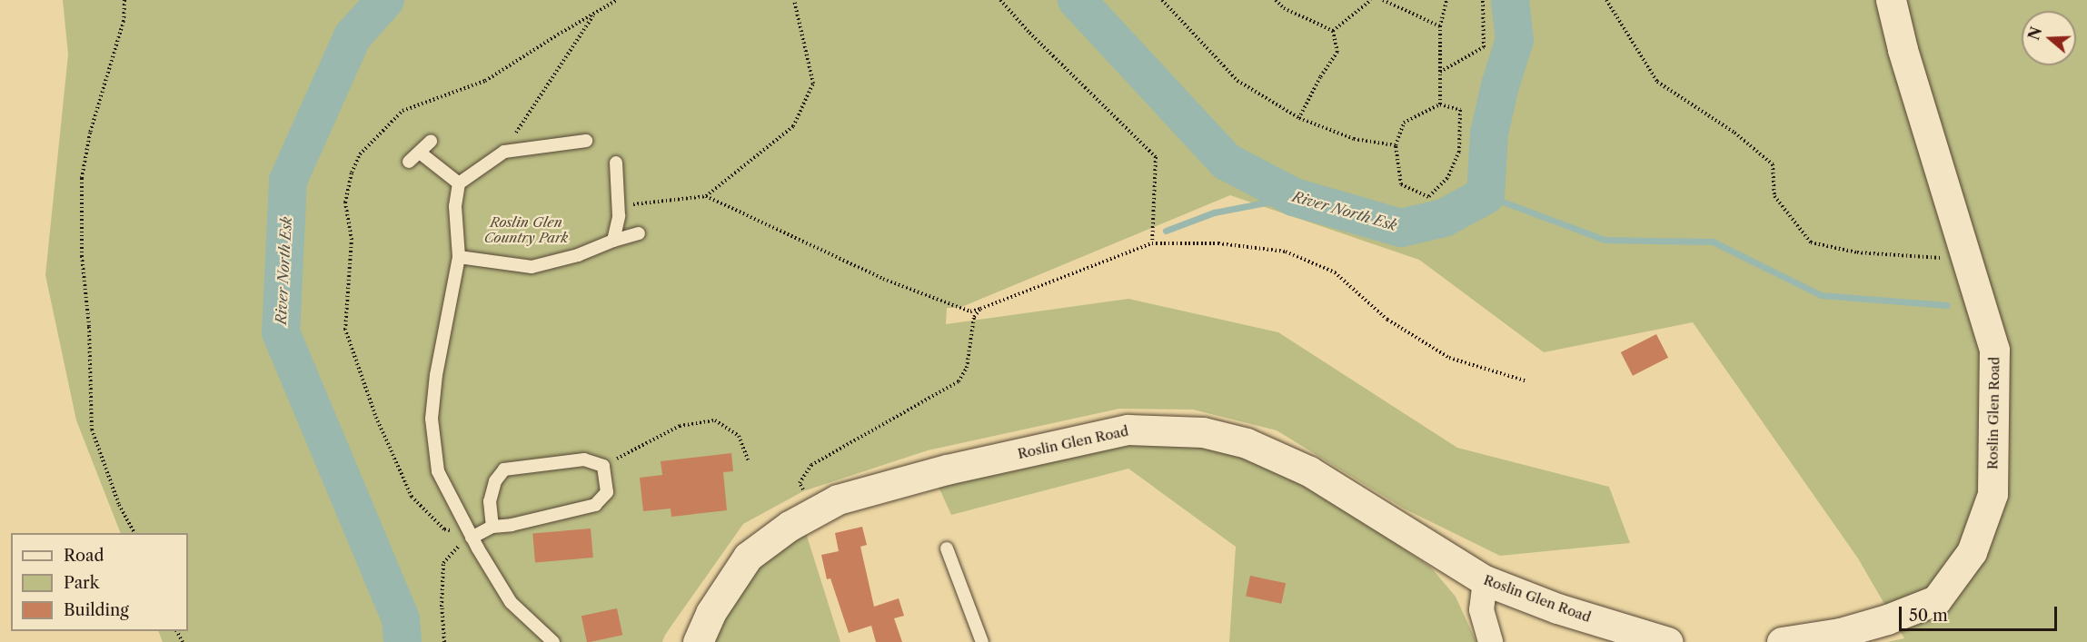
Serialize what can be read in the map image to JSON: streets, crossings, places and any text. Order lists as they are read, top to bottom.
{
  "streets": {
    "main road": ["Roslin Glen Road"]
  },
  "water": ["River North Esk"],
  "parks": ["Roslin Glen Country Park"],
  "legend": ["Road", "Park", "Building"],
  "scale_bar": "50 m",
  "north": "left"
}
